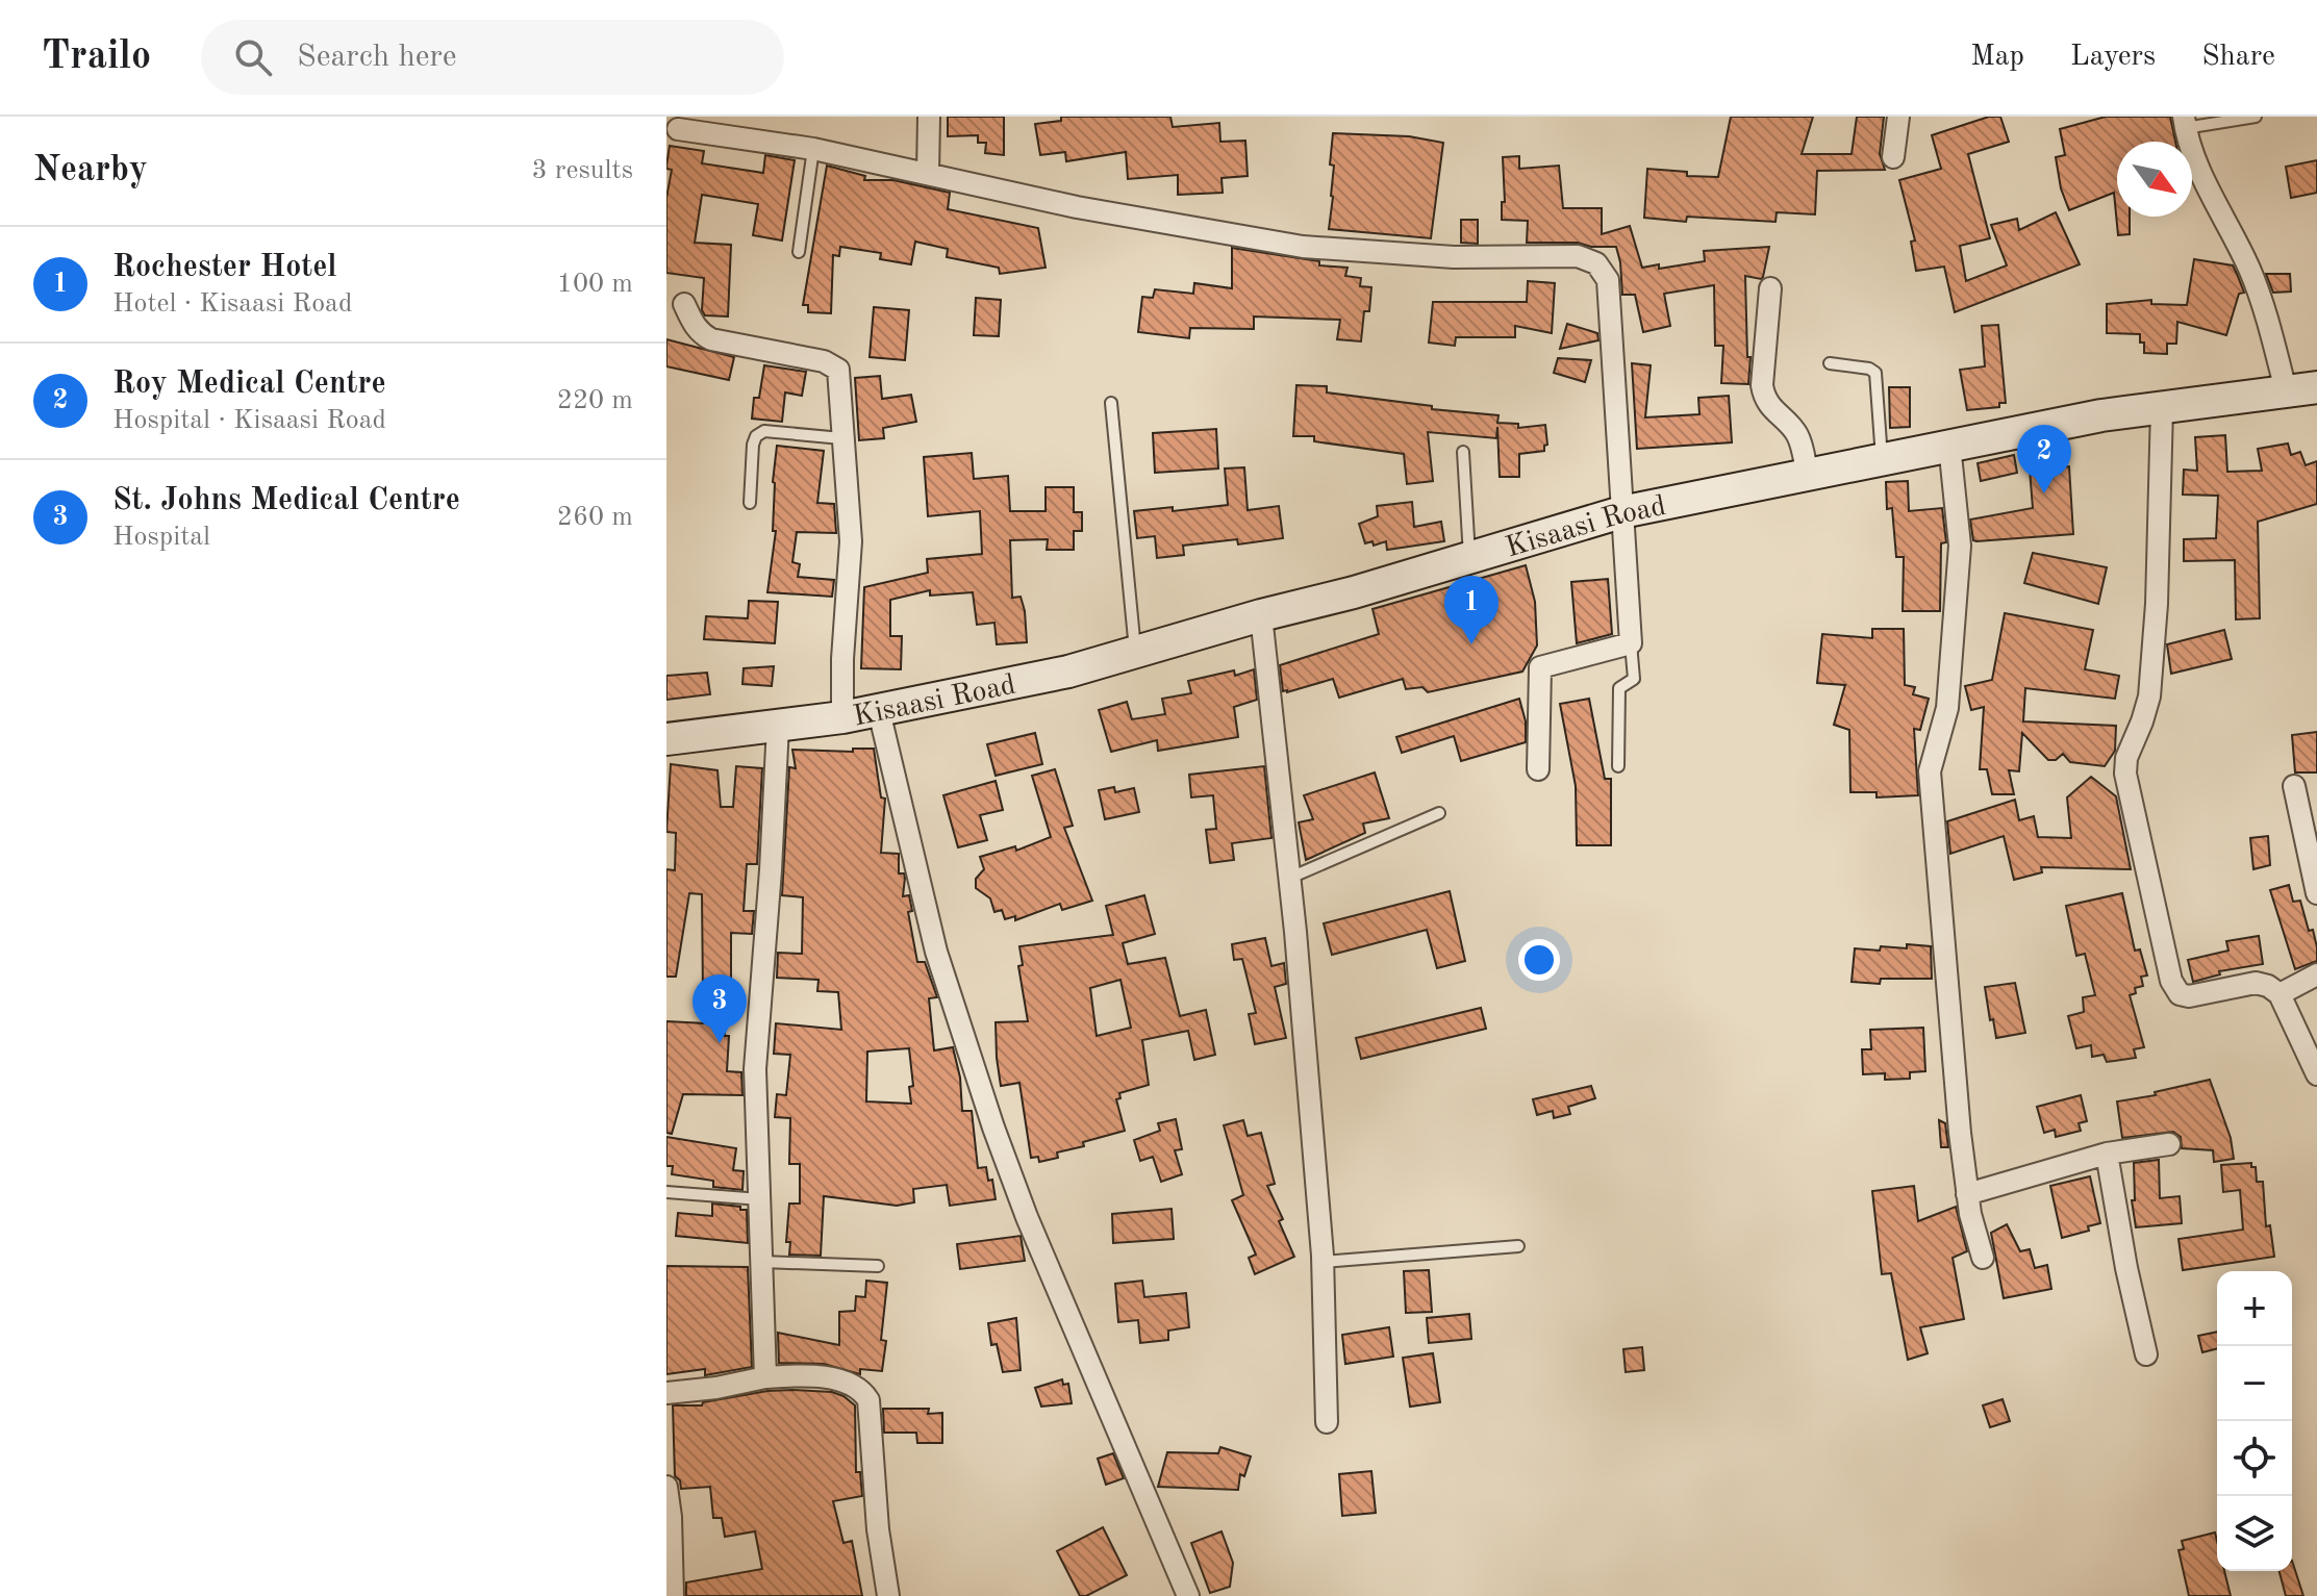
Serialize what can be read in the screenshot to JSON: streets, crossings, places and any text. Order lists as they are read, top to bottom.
{
  "streets": {
    "main road": ["Kisaasi Road"]
  },
  "north": "bottom right",
  "page": {
    "header": "Trailo",
    "search": "Search here",
    "nav": ["Map", "Layers", "Share"],
    "heading": ["Nearby", "3 results"],
    "list": [
      {
        "mark": "1",
        "name": "Rochester Hotel",
        "note": "Hotel · Kisaasi Road",
        "value": "100 m"
      },
      {
        "mark": "2",
        "name": "Roy Medical Centre",
        "note": "Hospital · Kisaasi Road",
        "value": "220 m"
      },
      {
        "mark": "3",
        "name": "St. Johns Medical Centre",
        "note": "Hospital",
        "value": "260 m"
      }
    ],
    "pins": ["2", "1", "3"],
    "map_buttons": ["+", "−"]
  }
}
